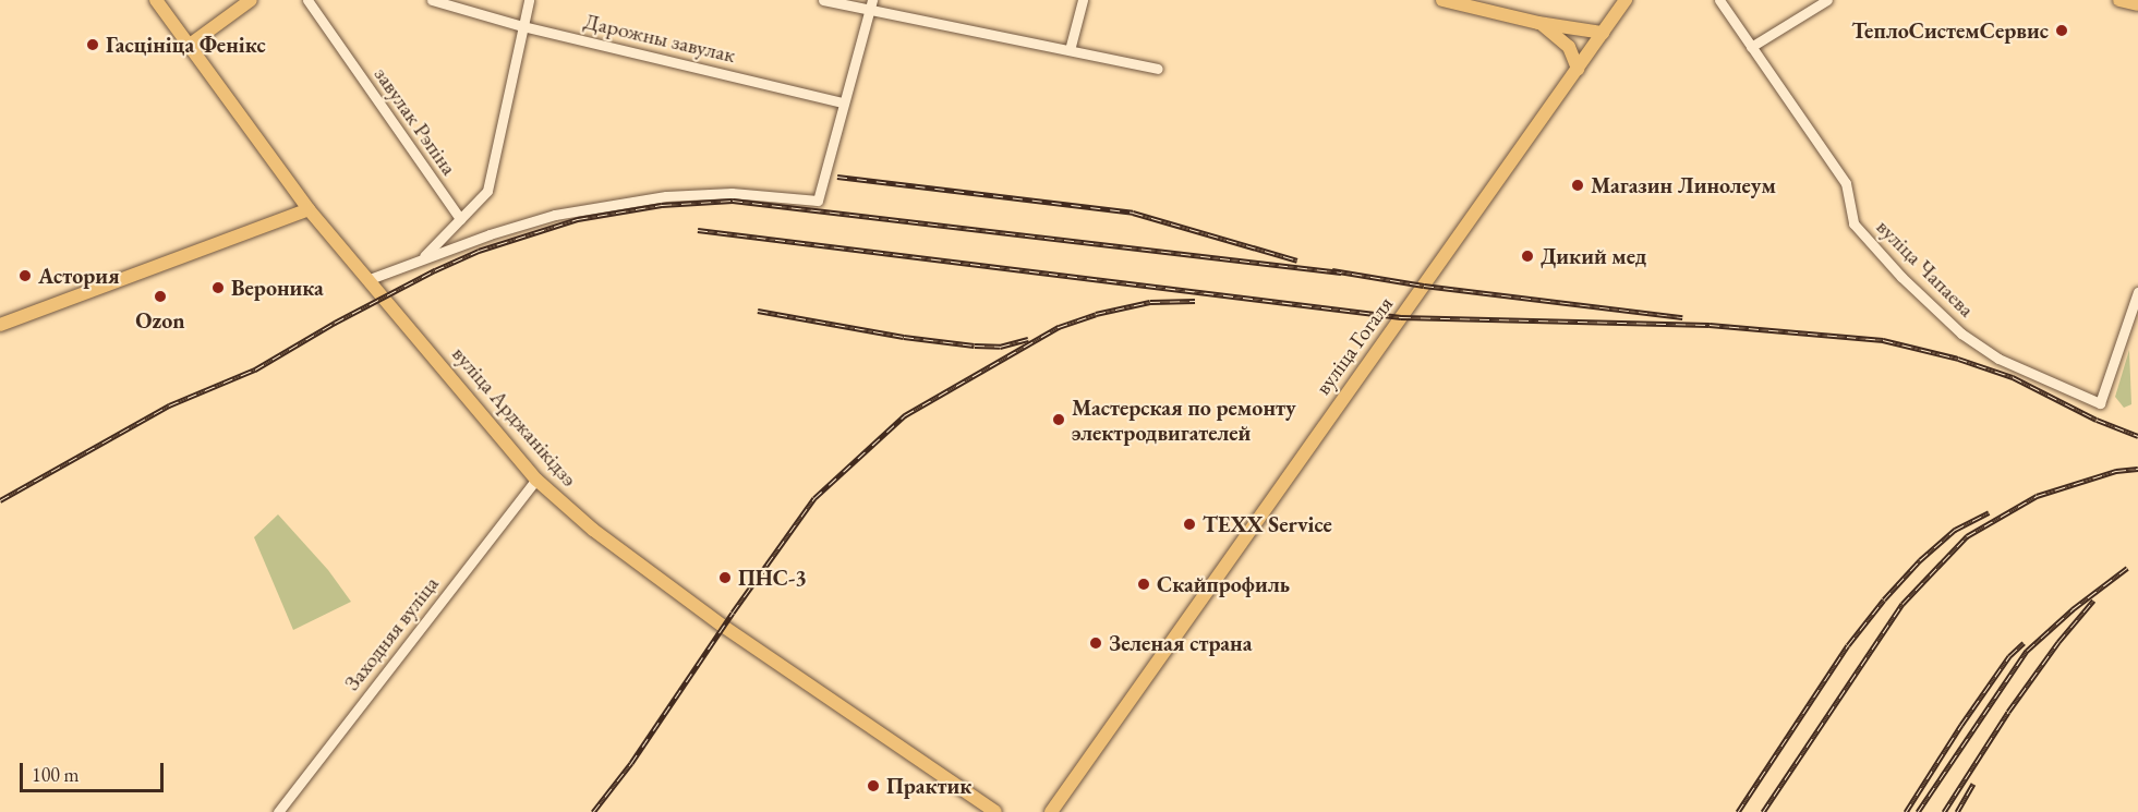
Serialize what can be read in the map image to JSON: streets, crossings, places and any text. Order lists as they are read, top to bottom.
{
  "streets": {
    "main road": ["вуліца Гогаля", "вуліца Арджанікідзэ"],
    "street": [
      "Дарожны завулак",
      "завулак Рэпіна",
      "вуліца Чапаева",
      "Заходняя вуліца"
    ]
  },
  "crossings": [
    ["вуліца Арджанікідзэ", "Заходняя вуліца"]
  ],
  "places": [
    "ТеплоСистемСервис",
    "Гасцініца Фенікс",
    "Магазин Линолеум",
    "Дикий мед",
    "Астория",
    "Вероника",
    "Ozon",
    "Мастерская по ремонту электродвигателей",
    "TEXX Service",
    "ПНС-3",
    "Скайпрофиль",
    "Зеленая страна",
    "Практик"
  ],
  "scale_bar": "100 m"
}
